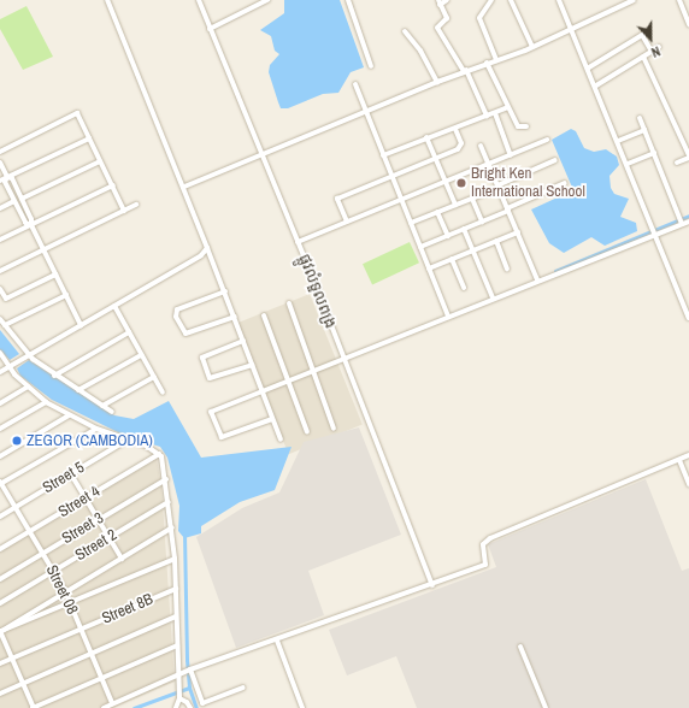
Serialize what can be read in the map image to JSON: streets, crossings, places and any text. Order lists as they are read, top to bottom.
{
  "streets": {
    "street": [
      "ផ្លូវលំទួលពង្រ",
      "Street 5",
      "Street 4",
      "Street 3",
      "Street 2",
      "Street 08",
      "Street 8B"
    ]
  },
  "crossings": [
    ["Street 5", "Street 08"],
    ["Street 4", "Street 08"],
    ["Street 3", "Street 08"],
    ["Street 2", "Street 08"],
    ["Street 08", "Street 8B"]
  ],
  "places": ["Bright Ken International School", "ZEGOR (CAMBODIA)"],
  "north": "bottom"
}
